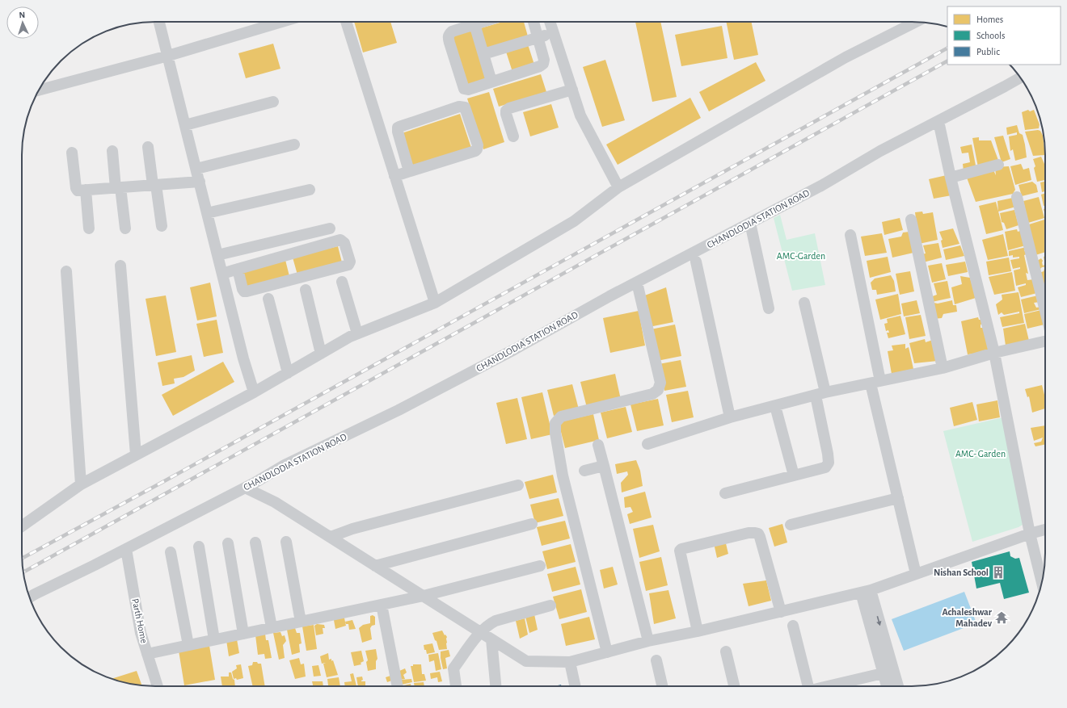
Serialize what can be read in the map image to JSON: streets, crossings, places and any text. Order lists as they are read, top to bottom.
{
  "streets": {
    "street": ["CHANDLODIA STATION ROAD", "Parth Home"]
  },
  "crossings": [
    ["CHANDLODIA STATION ROAD", "Parth Home"]
  ],
  "parks": ["AMC-Garden", "AMC- Garden"],
  "places": {
    "building": ["Nishan School"],
    "temple": ["Achaleshwar Mahadev"]
  },
  "legend": ["Homes", "Schools", "Public"],
  "north": "top"
}
